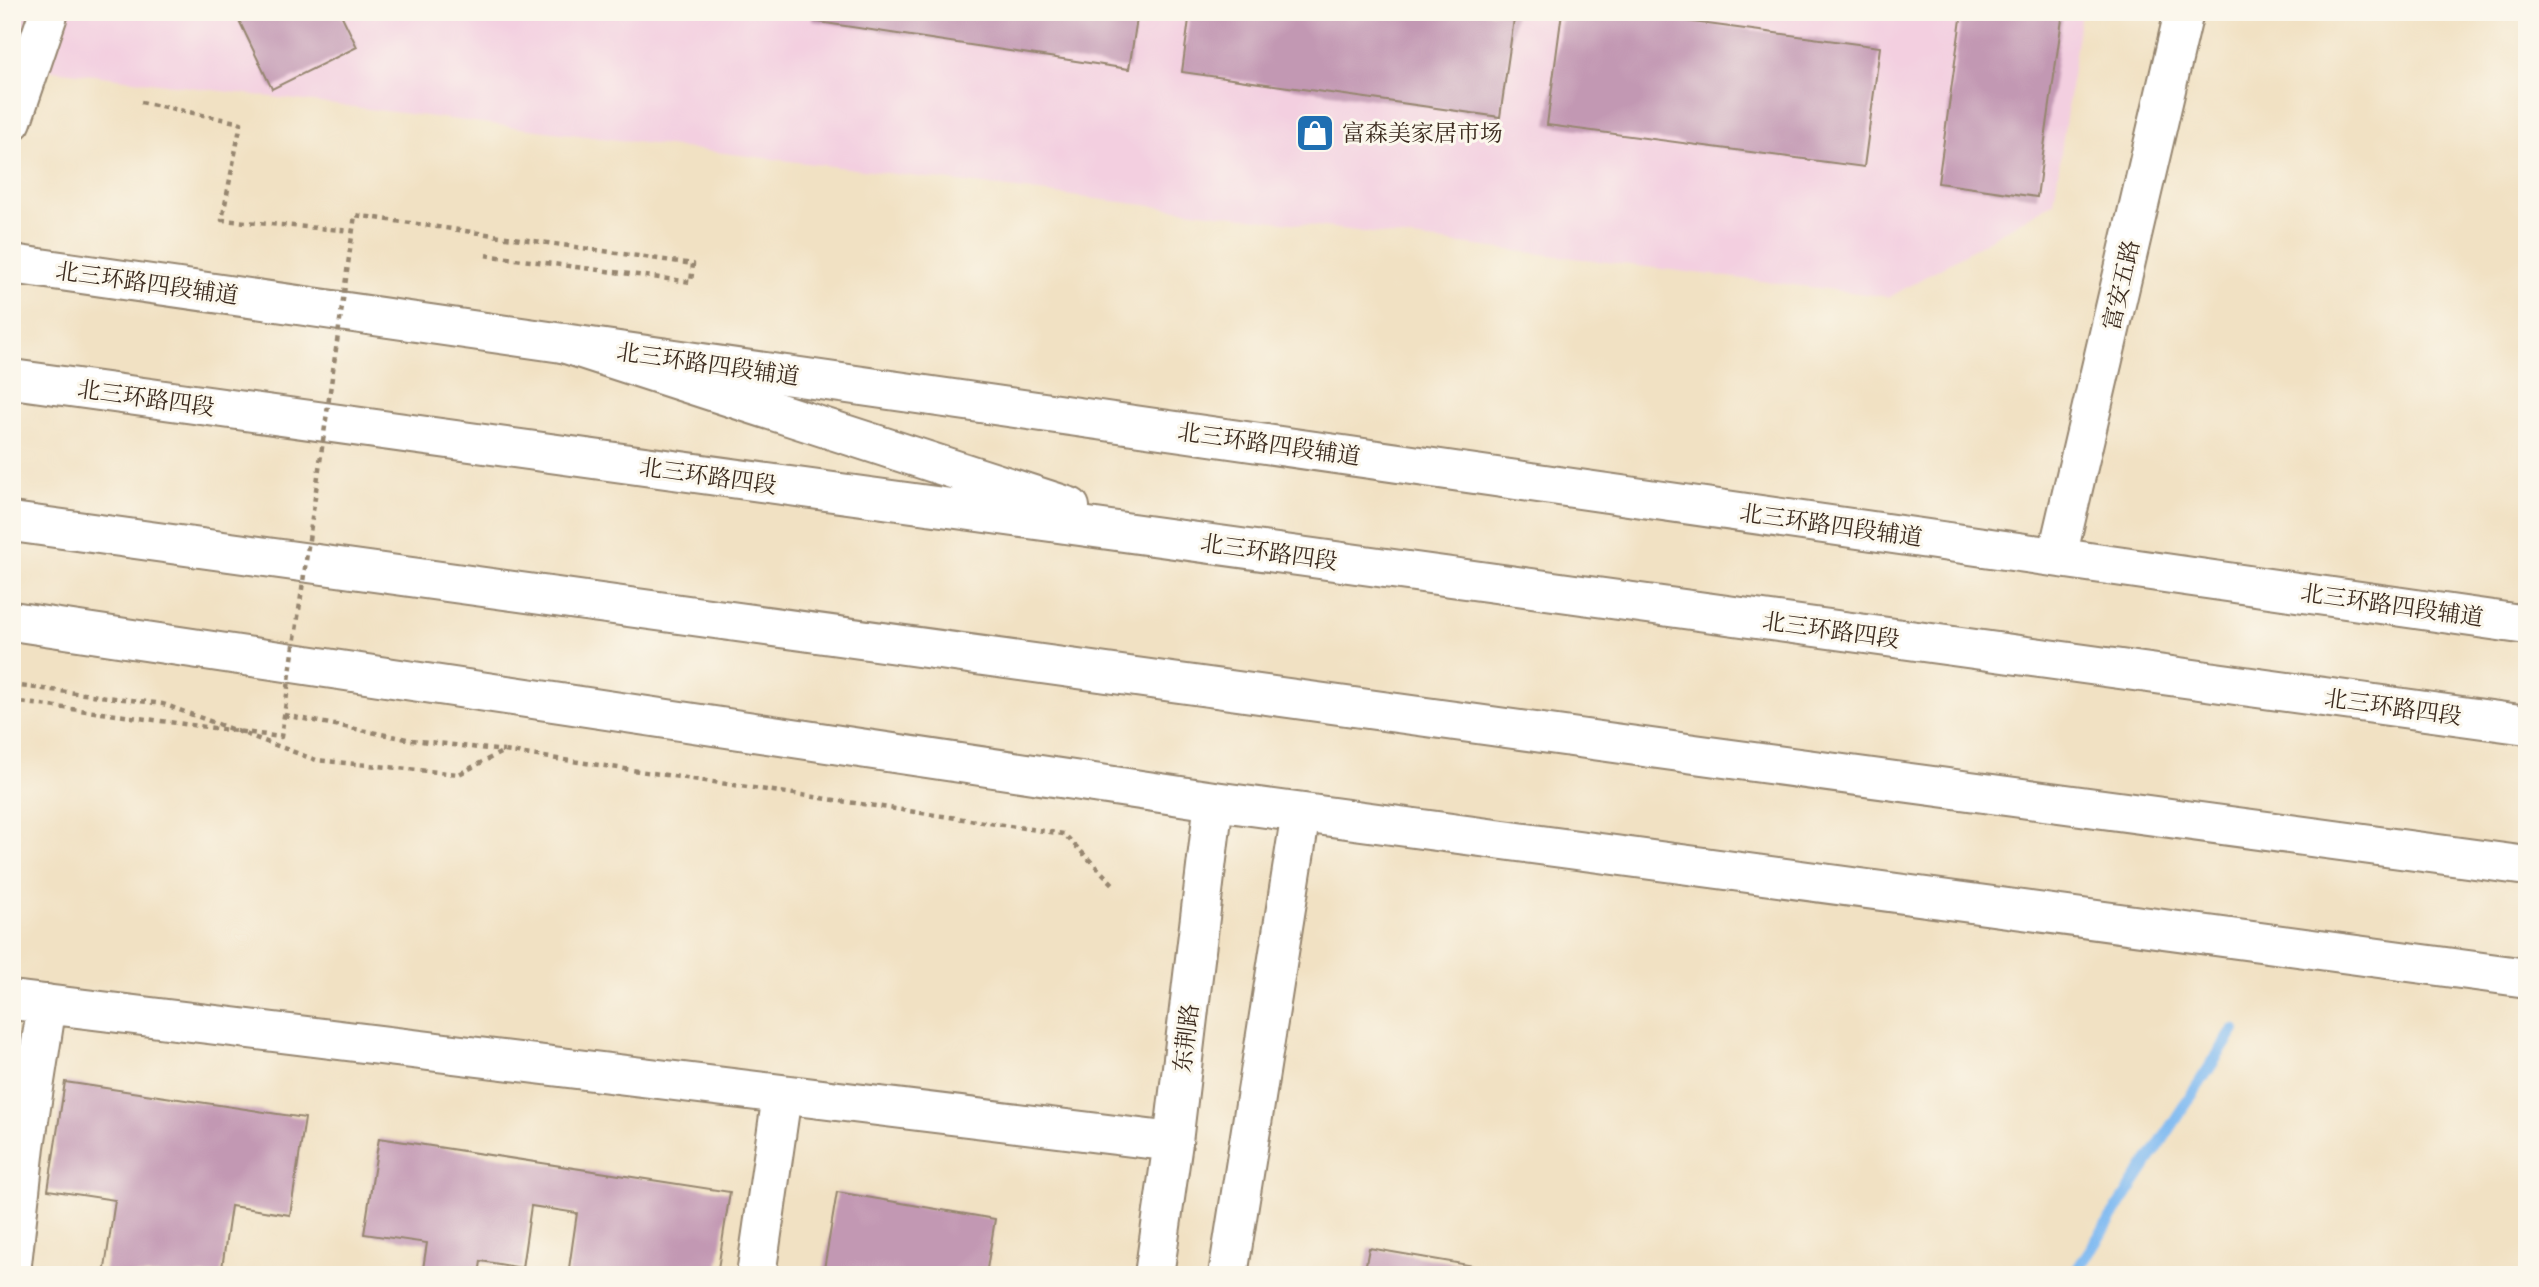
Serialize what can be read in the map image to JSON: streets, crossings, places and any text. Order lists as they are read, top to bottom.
{
  "streets": {
    "main road": [
      "北三环路四段辅道",
      "富安五路",
      "北三环路四段",
      "东荆路"
    ]
  },
  "crossings": [
    ["北三环路四段辅道", "富安五路"]
  ],
  "places": {
    "shop": ["富森美家居市场"]
  }
}
